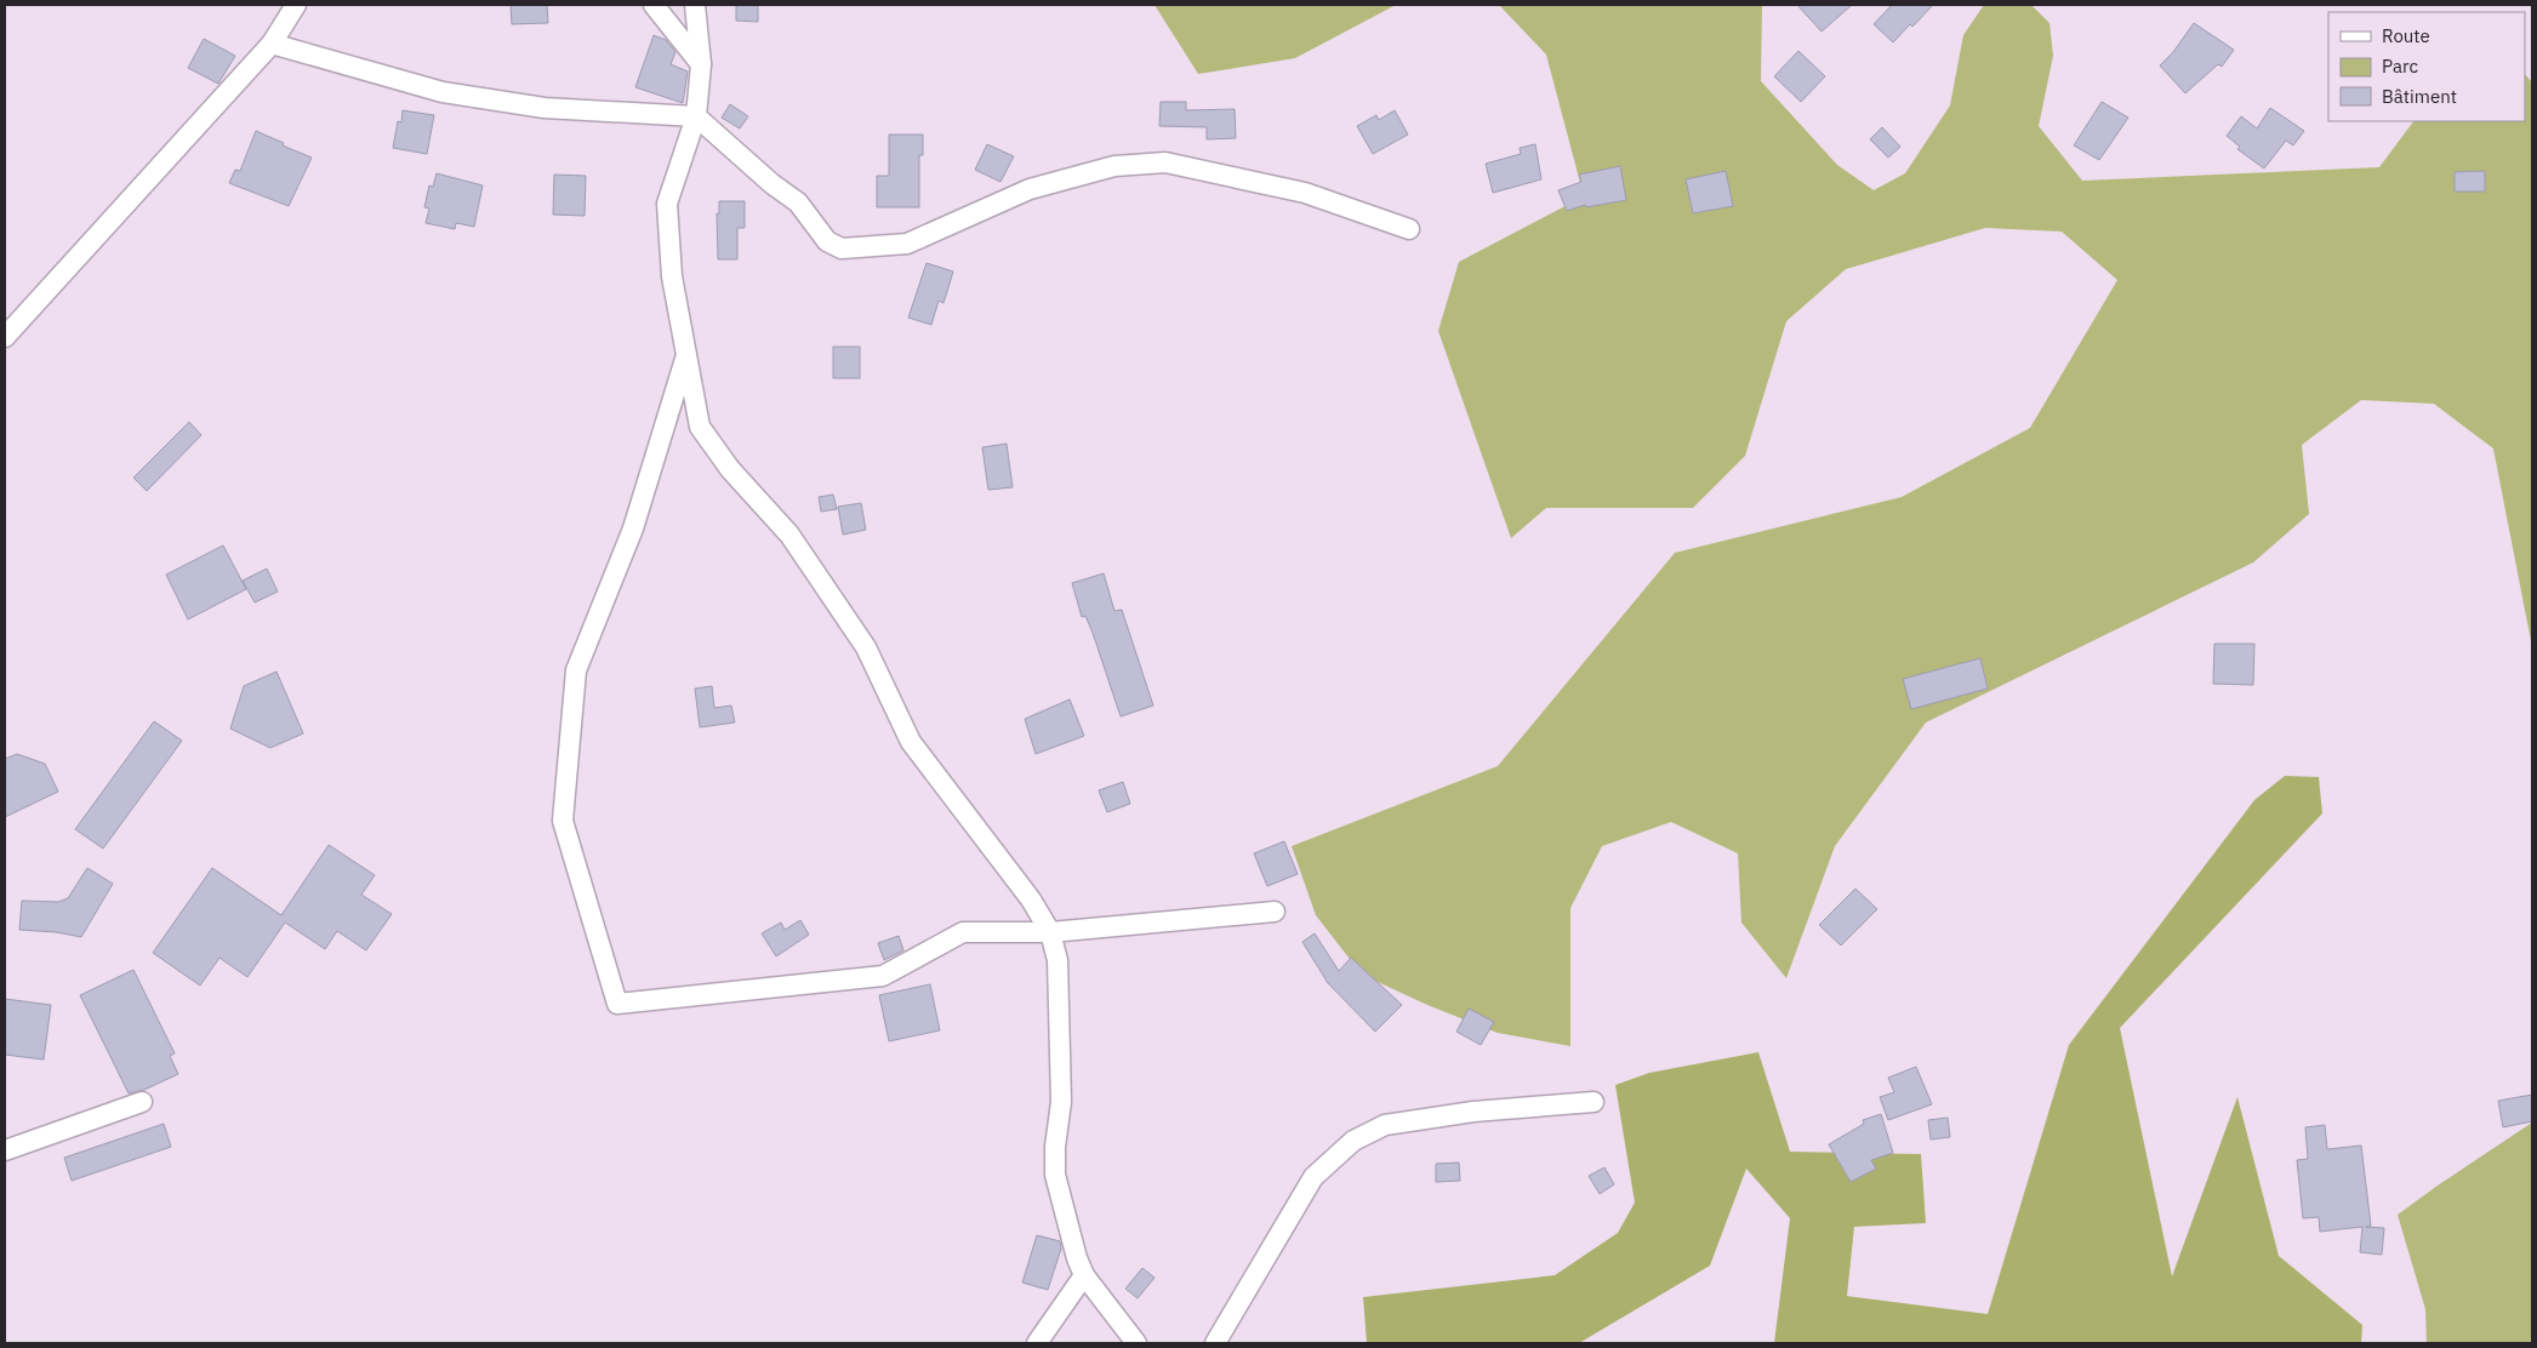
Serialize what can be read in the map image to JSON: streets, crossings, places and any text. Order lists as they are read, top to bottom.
{
  "legend": ["Route", "Parc", "Bâtiment"]
}
